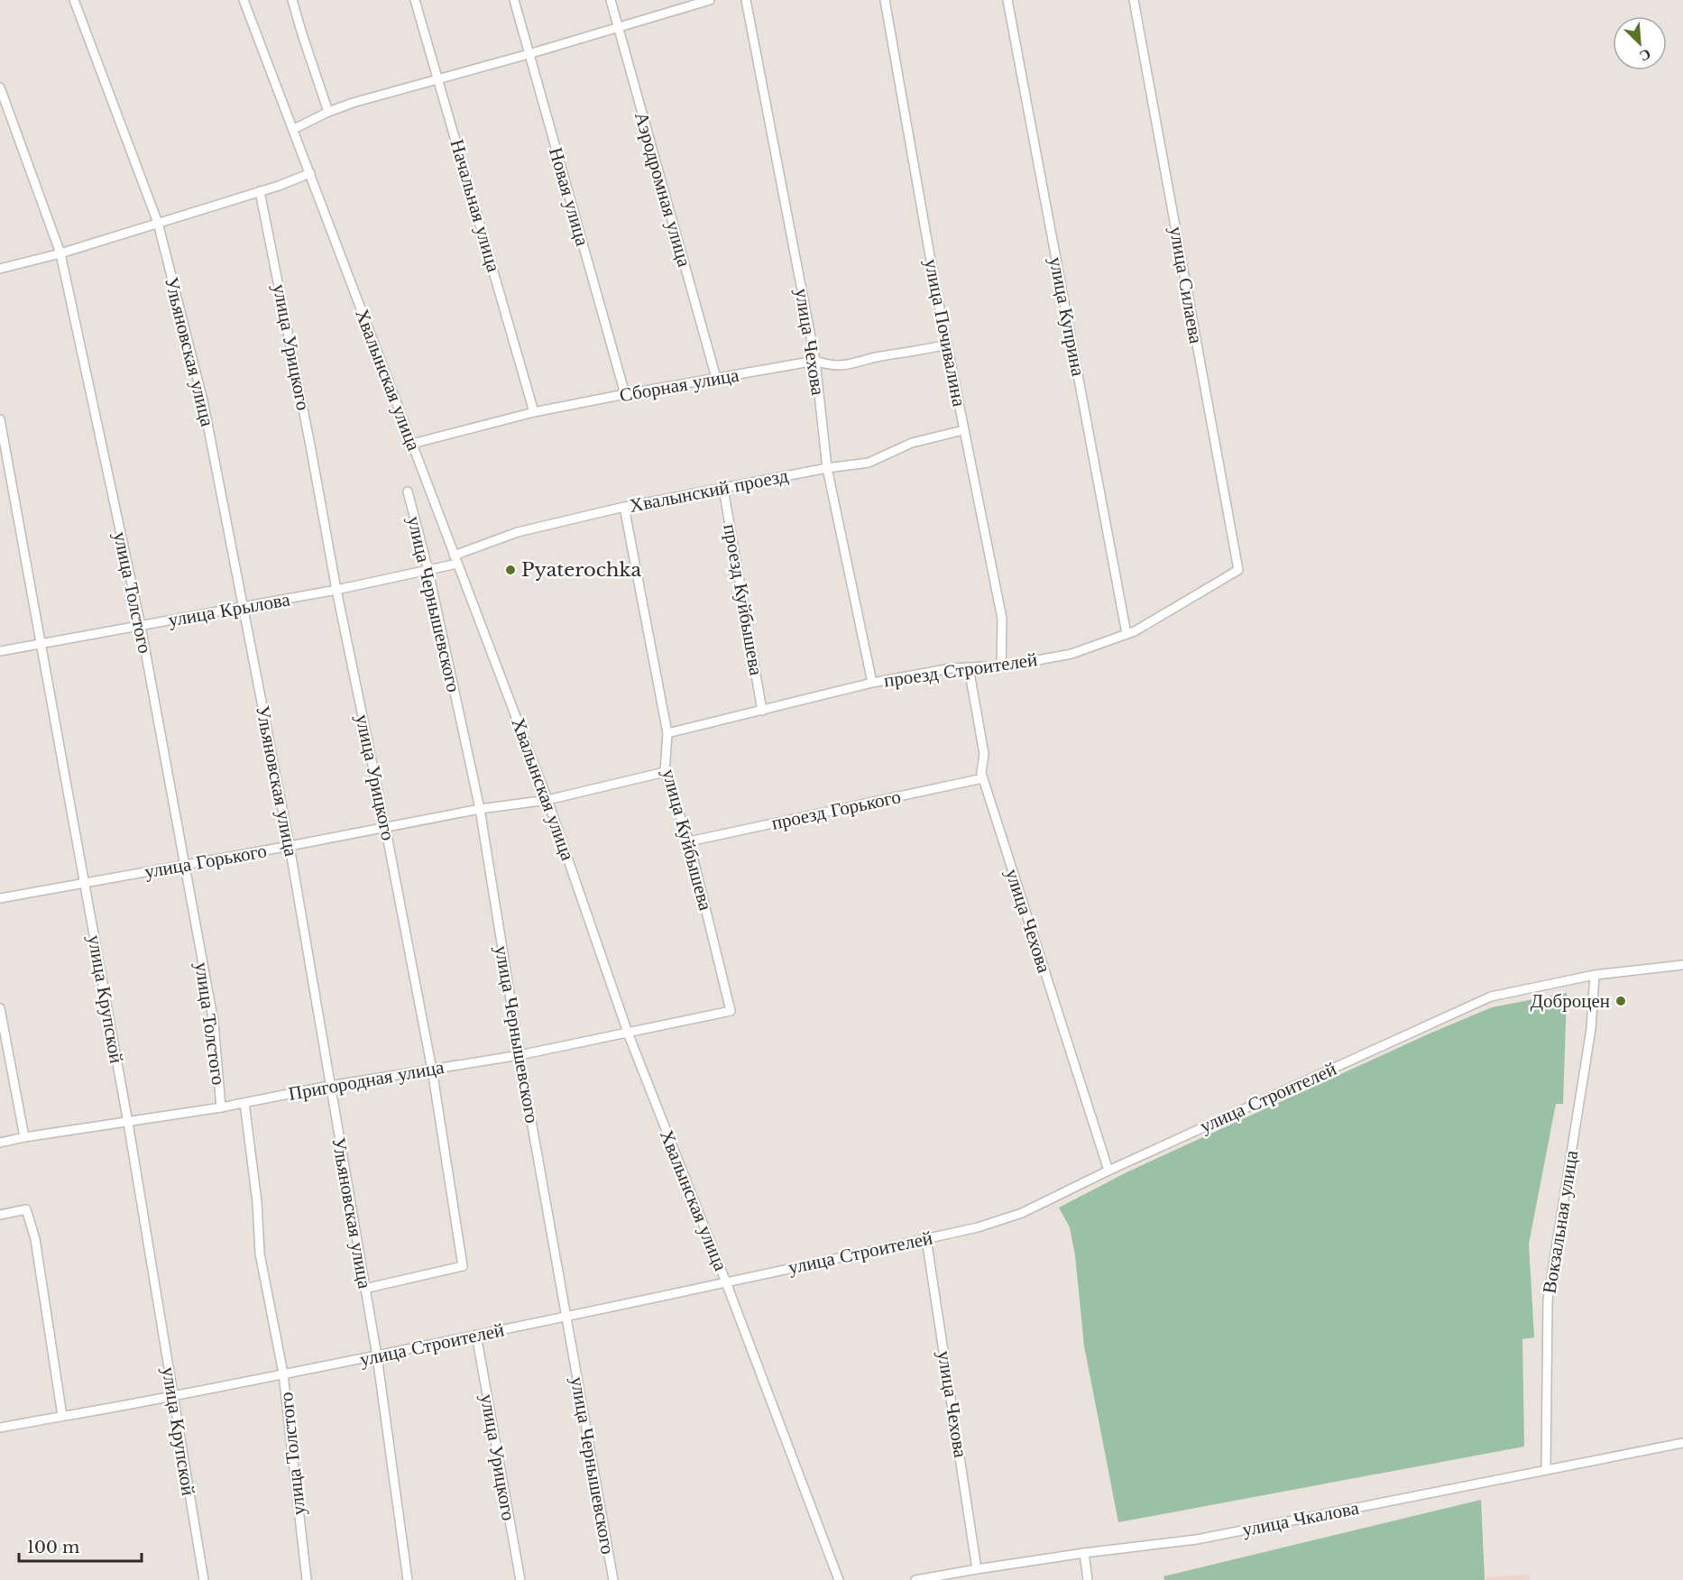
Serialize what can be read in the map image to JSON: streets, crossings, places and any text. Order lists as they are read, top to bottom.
{
  "streets": {
    "street": [
      "Аэродромная улица",
      "Новая улица",
      "Начальная улица",
      "улица Силаева",
      "улица Куприна",
      "улица Почивалина",
      "улица Чехова",
      "улица Урицкого",
      "Ульяновская улица",
      "Хвалынская улица",
      "Сборная улица",
      "Хвалынский проезд",
      "улица Толстого",
      "проезд Куйбышева",
      "улица Чернышевского",
      "улица Крылова",
      "проезд Строителей",
      "проезд Горького",
      "улица Куйбышева",
      "улица Горького",
      "улица Крупской",
      "Пригородная улица",
      "улица Строителей",
      "Вокзальная улица",
      "улица Чкалова"
    ]
  },
  "crossings": [
    ["Аэродромная улица", "Сборная улица"],
    ["Новая улица", "Сборная улица"],
    ["Начальная улица", "Сборная улица"],
    ["улица Силаева", "проезд Строителей"],
    ["улица Куприна", "проезд Строителей"],
    ["улица Почивалина", "Сборная улица"],
    ["улица Почивалина", "Хвалынский проезд"],
    ["улица Почивалина", "проезд Строителей"],
    ["улица Чехова", "Сборная улица"],
    ["улица Чехова", "Хвалынский проезд"],
    ["улица Чехова", "проезд Строителей"],
    ["улица Чехова", "проезд Горького"],
    ["улица Чехова", "улица Строителей"],
    ["улица Чехова", "улица Чкалова"],
    ["улица Урицкого", "Ульяновская улица"],
    ["улица Урицкого", "улица Крылова"],
    ["улица Урицкого", "улица Горького"],
    ["улица Урицкого", "Пригородная улица"],
    ["улица Урицкого", "улица Строителей"],
    ["Ульяновская улица", "улица Крылова"],
    ["Ульяновская улица", "улица Горького"],
    ["Ульяновская улица", "Пригородная улица"],
    ["Ульяновская улица", "улица Строителей"],
    ["Хвалынская улица", "Сборная улица"],
    ["Хвалынская улица", "Хвалынский проезд"],
    ["Хвалынская улица", "улица Крылова"],
    ["Хвалынская улица", "улица Горького"],
    ["Хвалынская улица", "Пригородная улица"],
    ["Хвалынская улица", "улица Строителей"],
    ["Хвалынский проезд", "проезд Куйбышева"],
    ["Хвалынский проезд", "улица Крылова"],
    ["Хвалынский проезд", "улица Куйбышева"],
    ["улица Толстого", "улица Крылова"],
    ["улица Толстого", "улица Горького"],
    ["улица Толстого", "Пригородная улица"],
    ["улица Толстого", "улица Строителей"],
    ["проезд Куйбышева", "проезд Строителей"],
    ["улица Чернышевского", "улица Крылова"],
    ["улица Чернышевского", "улица Горького"],
    ["улица Чернышевского", "Пригородная улица"],
    ["улица Чернышевского", "улица Строителей"],
    ["улица Крылова", "улица Крупской"],
    ["проезд Строителей", "улица Куйбышева"],
    ["проезд Горького", "улица Куйбышева"],
    ["улица Куйбышева", "улица Горького"],
    ["улица Куйбышева", "Пригородная улица"],
    ["улица Горького", "улица Крупской"],
    ["улица Крупской", "Пригородная улица"],
    ["улица Крупской", "улица Строителей"],
    ["улица Строителей", "Вокзальная улица"],
    ["Вокзальная улица", "улица Чкалова"]
  ],
  "places": ["Pyaterochka", "Доброцен"],
  "scale_bar": "100 m",
  "north": "bottom right"
}
